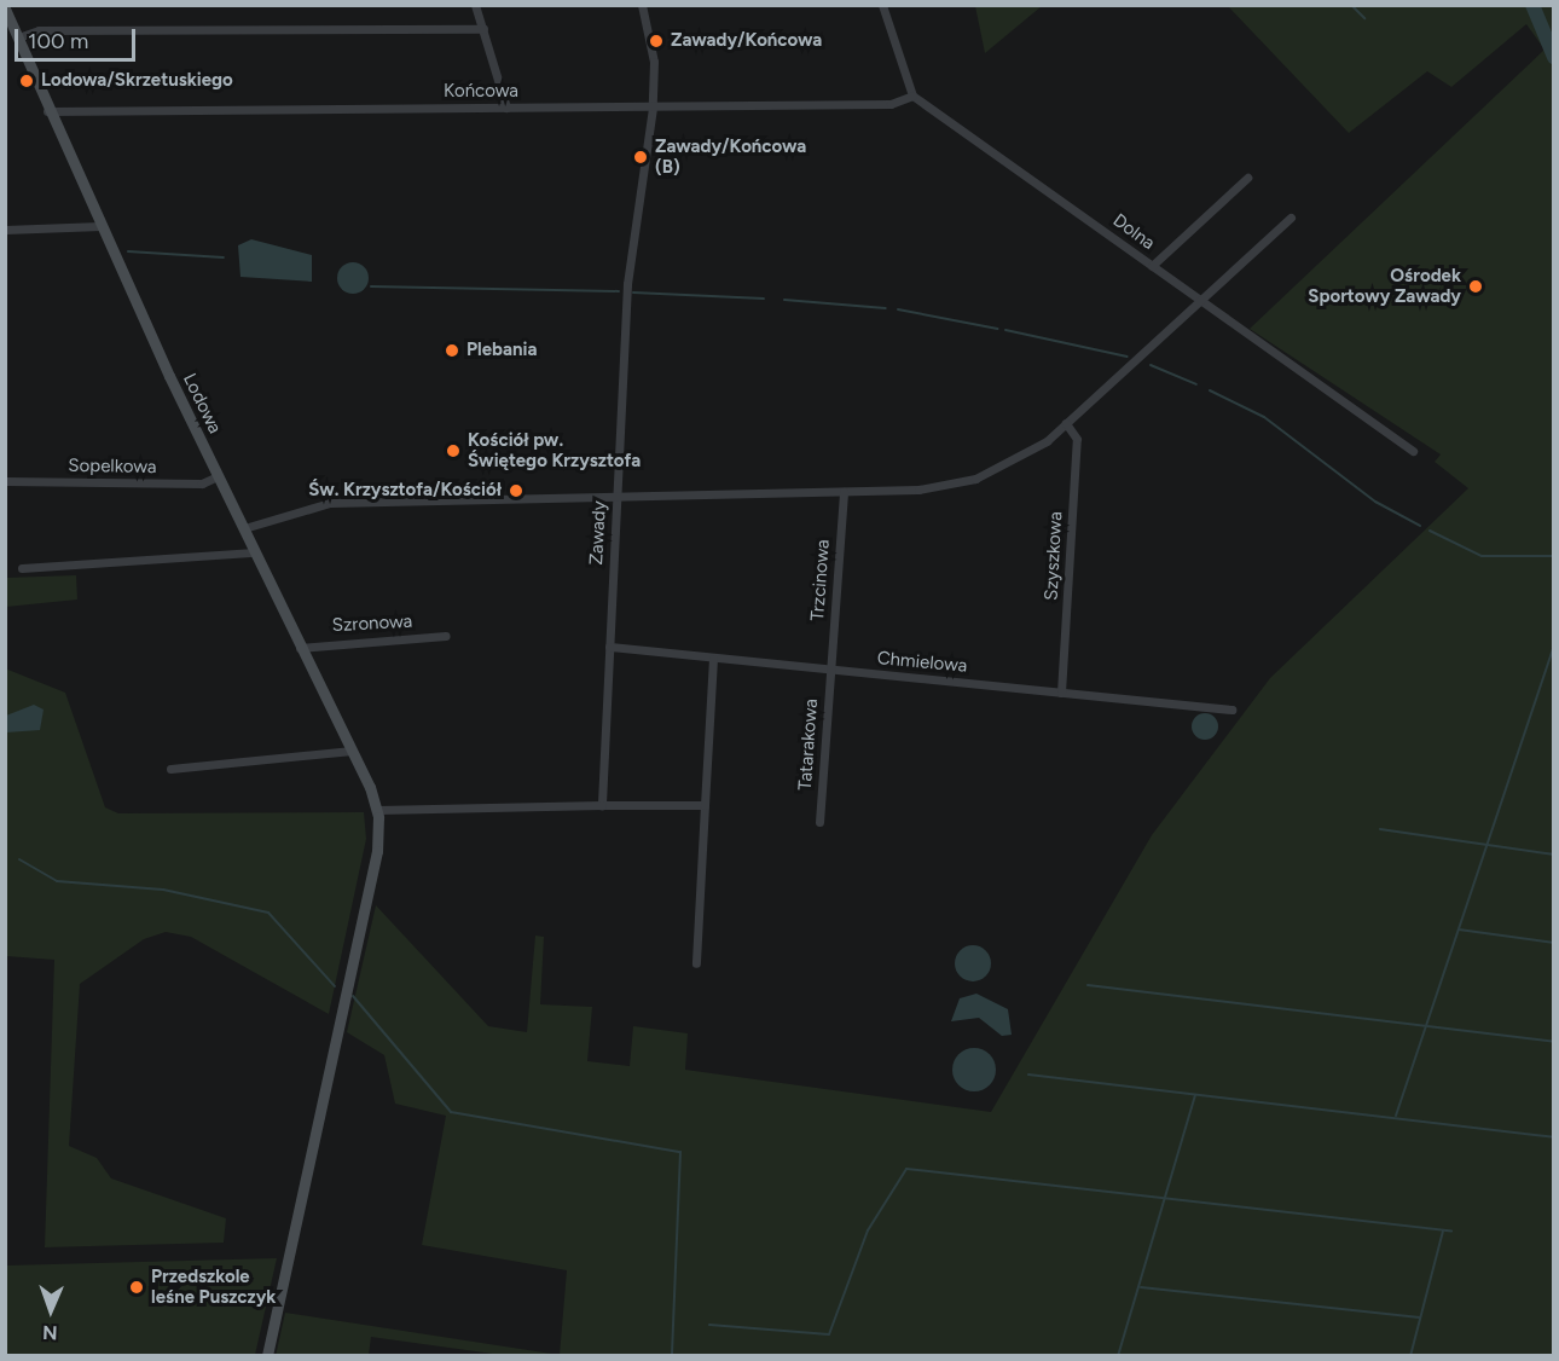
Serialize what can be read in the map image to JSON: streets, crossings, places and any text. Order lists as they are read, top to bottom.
{
  "streets": {
    "street": [
      "Końcowa",
      "Dolna",
      "Lodowa",
      "Sopelkowa",
      "Zawady",
      "Szyszkowa",
      "Trzcinowa",
      "Szronowa",
      "Chmielowa",
      "Tatarakowa"
    ]
  },
  "crossings": [
    ["Końcowa", "Dolna"],
    ["Końcowa", "Lodowa"],
    ["Końcowa", "Zawady"],
    ["Lodowa", "Sopelkowa"],
    ["Lodowa", "Szronowa"],
    ["Zawady", "Chmielowa"],
    ["Szyszkowa", "Chmielowa"],
    ["Trzcinowa", "Chmielowa"],
    ["Trzcinowa", "Tatarakowa"],
    ["Chmielowa", "Tatarakowa"]
  ],
  "places": [
    "Zawady/Końcowa",
    "Lodowa/Skrzetuskiego",
    "Zawady/Końcowa (B)",
    "Ośrodek Sportowy Zawady",
    "Plebania",
    "Kościół pw. Świętego Krzysztofa",
    "Św. Krzysztofa/Kościół",
    "Przedszkole leśne Puszczyk"
  ],
  "scale_bar": "100 m",
  "north": "bottom"
}
